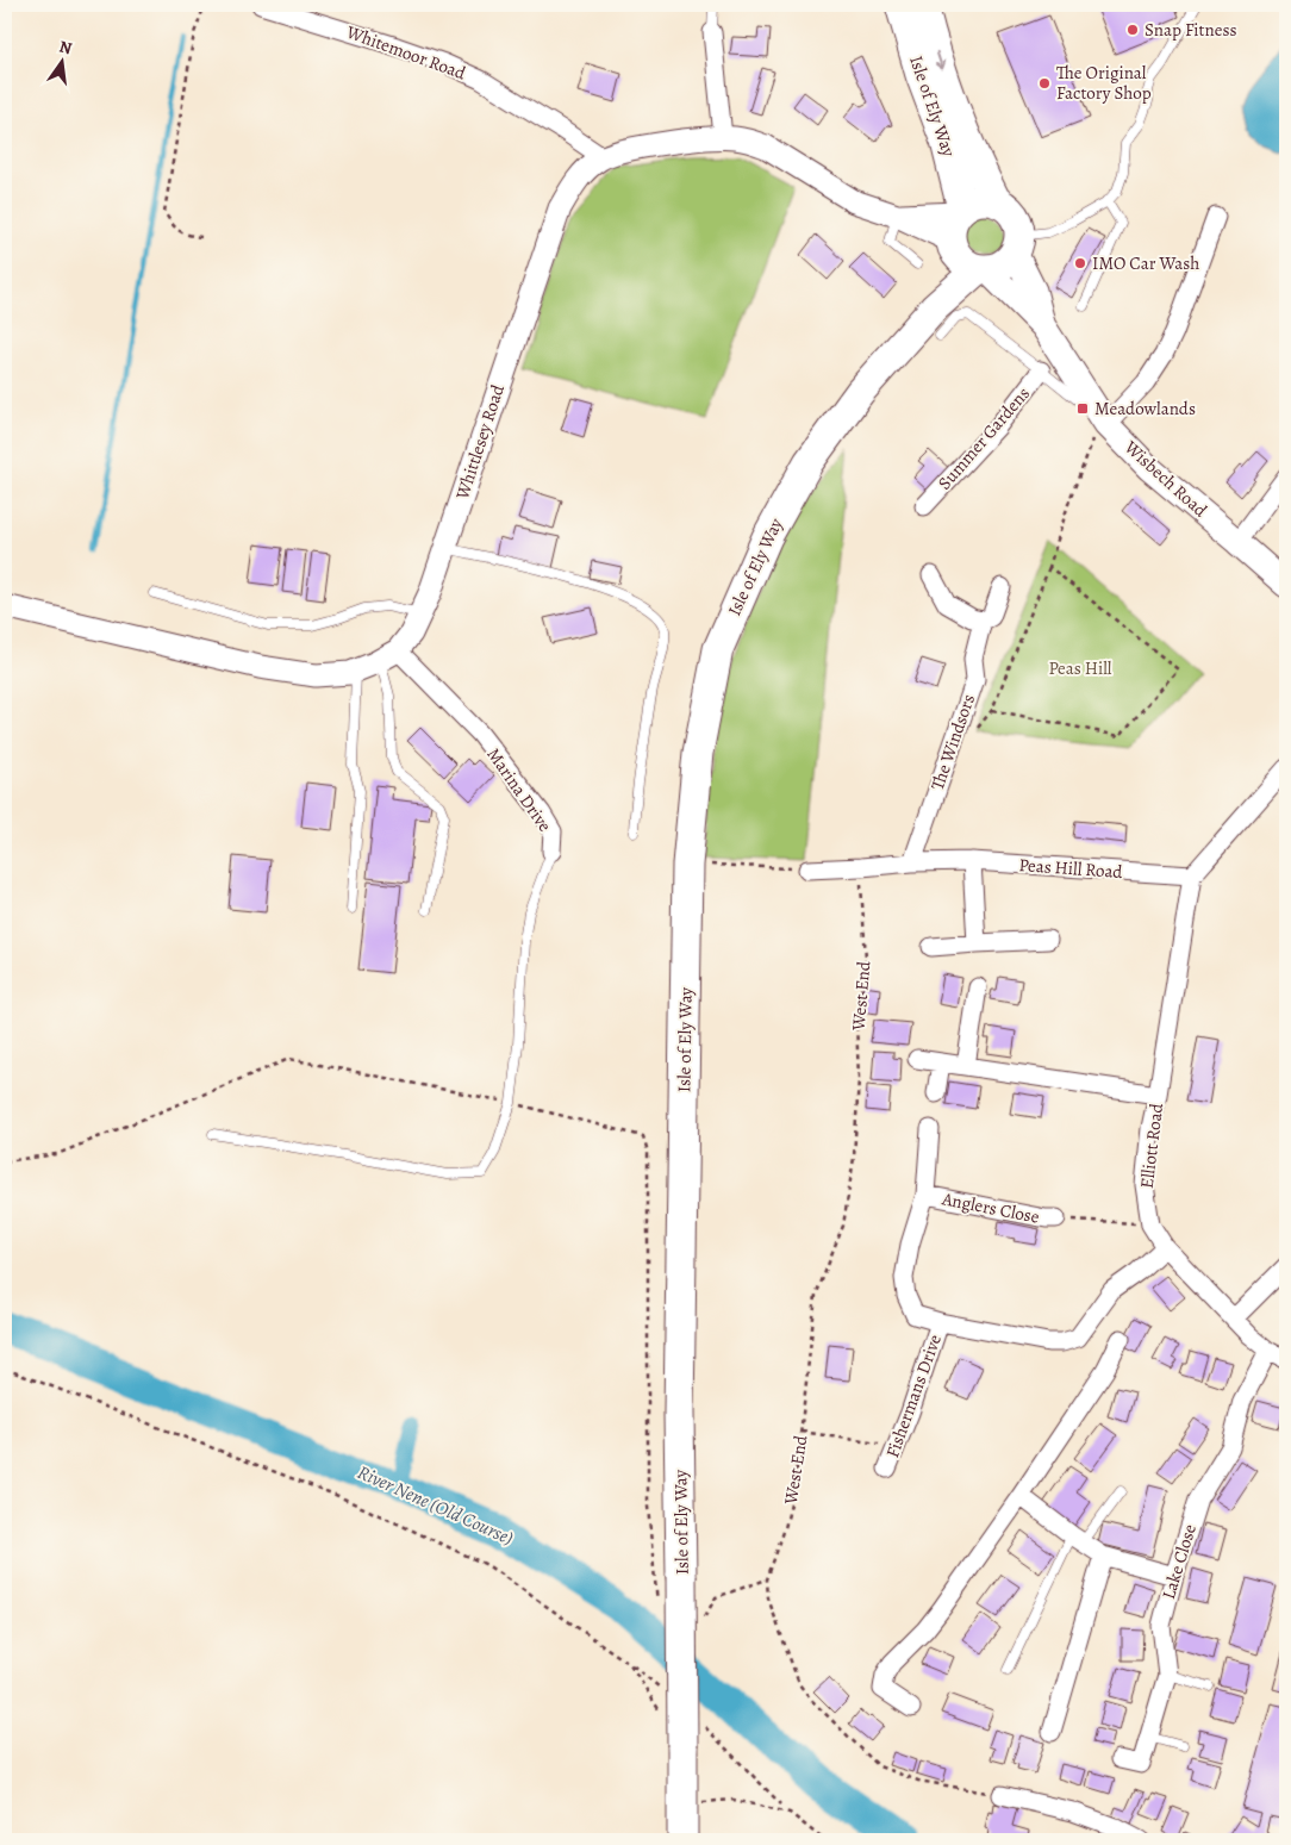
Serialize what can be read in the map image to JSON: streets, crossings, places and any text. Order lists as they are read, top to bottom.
{
  "streets": {
    "highway": ["Isle of Ely Way"],
    "main road": ["Wisbech Road"],
    "street": [
      "Whitemoor Road",
      "Summer Gardens",
      "Whittlesey Road",
      "The Windsors",
      "Marina Drive",
      "Peas Hill Road",
      "Elliott Road",
      "Anglers Close",
      "Fishermans Drive",
      "Lake Close"
    ],
    "path": ["West End"]
  },
  "crossings": [
    ["Whitemoor Road", "Whittlesey Road"],
    ["Isle of Ely Way", "Whittlesey Road"],
    ["Isle of Ely Way", "Wisbech Road"],
    ["Whittlesey Road", "Wisbech Road"],
    ["Whittlesey Road", "Marina Drive"],
    ["The Windsors", "Peas Hill Road"],
    ["Peas Hill Road", "West End"],
    ["Peas Hill Road", "Elliott Road"],
    ["Elliott Road", "Fishermans Drive"],
    ["Elliott Road", "Lake Close"],
    ["Anglers Close", "Fishermans Drive"]
  ],
  "water": ["River Nene (Old Course)"],
  "parks": ["Peas Hill"],
  "places": {
    "other": ["Snap Fitness", "The Original Factory Shop", "IMO Car Wash"],
    "transit": ["Meadowlands"]
  },
  "north": "top"
}
